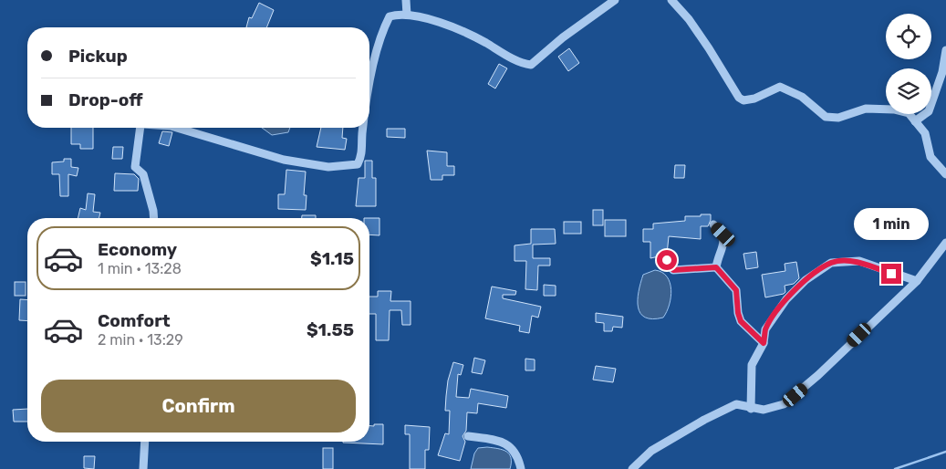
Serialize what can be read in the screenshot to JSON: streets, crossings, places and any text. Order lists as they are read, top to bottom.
{
  "page": {
    "banner": ["Pickup", "Drop-off"],
    "bubble": "1 min",
    "list": [
      {
        "name": "Economy",
        "note": "1 min · 13:28",
        "value": "$1.15"
      },
      {
        "name": "Comfort",
        "note": "2 min · 13:29",
        "value": "$1.55"
      }
    ],
    "buttons": "Confirm"
  }
}
